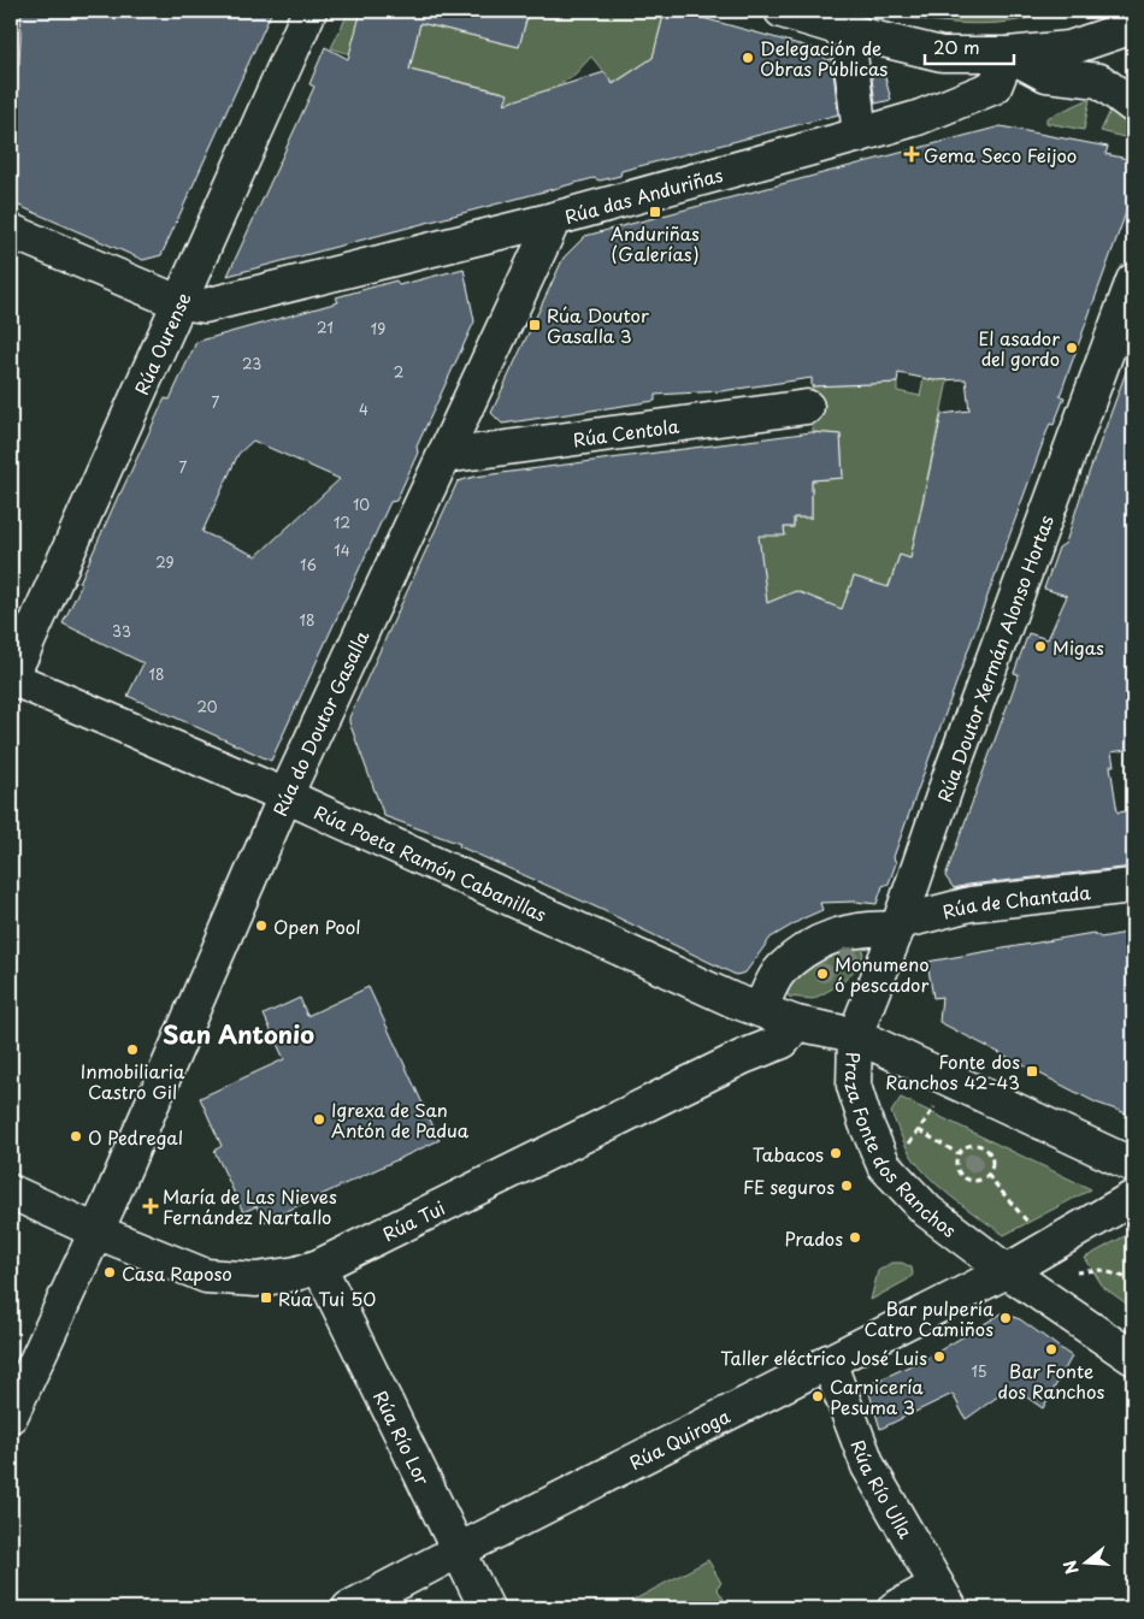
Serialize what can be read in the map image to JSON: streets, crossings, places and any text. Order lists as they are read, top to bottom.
{
  "streets": {
    "street": [
      "Rúa das Anduriñas",
      "Rúa Ourense",
      "Rúa Centola",
      "Rúa Doutor Xermán Alonso Hortas",
      "Rúa do Doutor Gasalla",
      "Rúa Poeta Ramón Cabanillas",
      "Rúa de Chantada",
      "Praza Fonte dos Ranchos",
      "Rúa Tui",
      "Rúa Río Lor",
      "Rúa Quiroga",
      "Rúa Río Ulla"
    ]
  },
  "crossings": [
    ["Rúa das Anduriñas", "Rúa Ourense"],
    ["Rúa das Anduriñas", "Rúa do Doutor Gasalla"],
    ["Rúa Ourense", "Rúa Poeta Ramón Cabanillas"],
    ["Rúa Centola", "Rúa do Doutor Gasalla"],
    ["Rúa Doutor Xermán Alonso Hortas", "Rúa Poeta Ramón Cabanillas"],
    ["Rúa Doutor Xermán Alonso Hortas", "Rúa de Chantada"],
    ["Rúa Doutor Xermán Alonso Hortas", "Praza Fonte dos Ranchos"],
    ["Rúa do Doutor Gasalla", "Rúa Poeta Ramón Cabanillas"],
    ["Rúa do Doutor Gasalla", "Rúa Tui"],
    ["Rúa Poeta Ramón Cabanillas", "Rúa de Chantada"],
    ["Rúa Poeta Ramón Cabanillas", "Praza Fonte dos Ranchos"],
    ["Rúa Poeta Ramón Cabanillas", "Rúa Tui"],
    ["Praza Fonte dos Ranchos", "Rúa Quiroga"],
    ["Rúa Tui", "Rúa Río Lor"],
    ["Rúa Río Lor", "Rúa Quiroga"],
    ["Rúa Quiroga", "Rúa Río Ulla"]
  ],
  "districts": ["San Antonio"],
  "places": {
    "other": [
      "Delegación de Obras Públicas",
      "El asador del gordo",
      "Migas",
      "Open Pool",
      "Monumeno ó pescador",
      "Inmobiliaria Castro Gil",
      "Igrexa de San Antón de Padua",
      "O Pedregal",
      "Tabacos",
      "FE seguros",
      "Prados",
      "Casa Raposo",
      "Bar pulpería Catro Camiños",
      "Bar Fonte dos Ranchos",
      "Taller eléctrico José Luis",
      "Carnicería Pesuma 3"
    ],
    "health": ["Gema Seco Feijoo", "María de Las Nieves Fernández Nartallo"],
    "transit": [
      "Anduriñas (Galerías)",
      "Rúa Doutor Gasalla 3",
      "Fonte dos Ranchos 42-43",
      "Rúa Tui 50"
    ]
  },
  "house_numbers": [
    "21",
    "19",
    "23",
    "2",
    "7",
    "4",
    "7",
    "10",
    "12",
    "14",
    "29",
    "16",
    "18",
    "33",
    "18",
    "20",
    "15"
  ],
  "scale_bar": "20 m",
  "north": "left"
}
